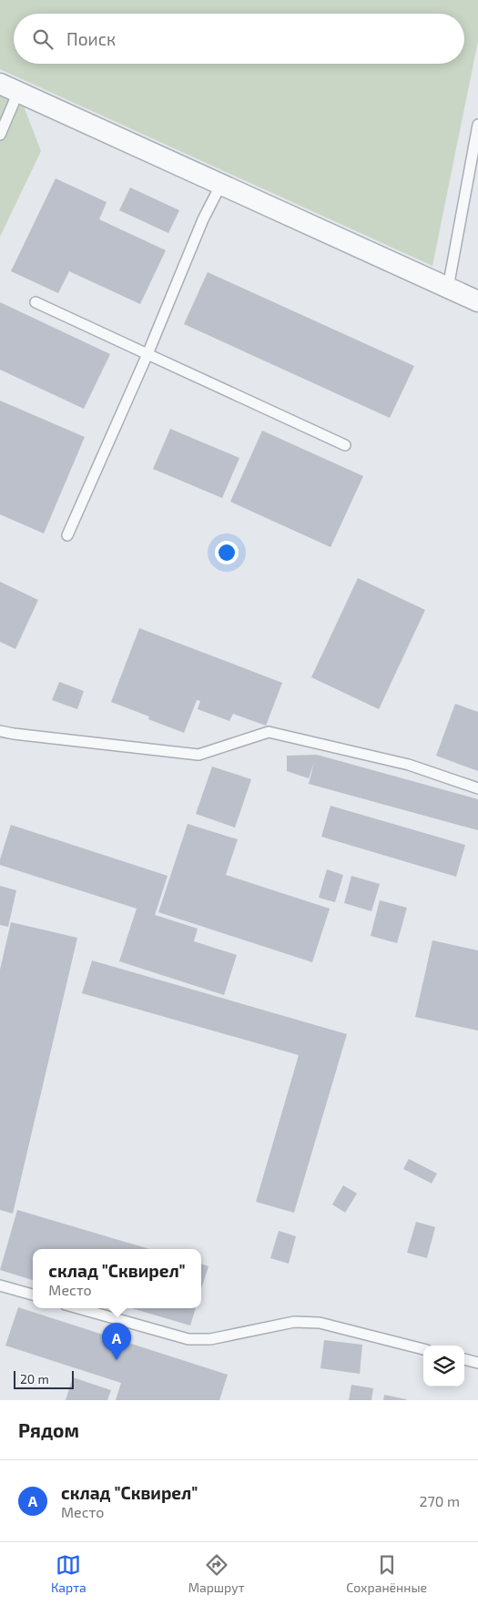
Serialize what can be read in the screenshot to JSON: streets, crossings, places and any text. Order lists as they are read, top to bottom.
{
  "scale_bar": "20 m",
  "page": {
    "search": "Поиск",
    "popup": ["склад \"Сквирел\"", "Место"],
    "pins": "A",
    "scale": "20 m",
    "heading": "Рядом",
    "list": [
      {
        "mark": "A",
        "name": "склад \"Сквирел\"",
        "note": "Место",
        "value": "270 m"
      }
    ],
    "nav": ["Карта", "Маршрут", "Сохранённые"]
  }
}
